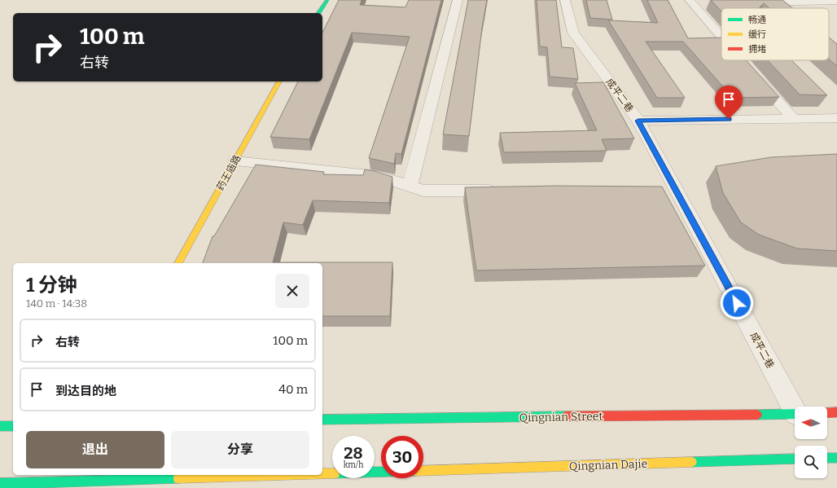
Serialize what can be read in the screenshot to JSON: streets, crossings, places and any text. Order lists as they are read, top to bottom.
{
  "streets": {
    "main road": ["药王庙路", "Qingnian Street", "Qingnian Dajie"],
    "street": ["成平二巷"]
  },
  "legend": ["畅通", "缓行", "拥堵"],
  "north": "left",
  "page": {
    "turn": ["100 m", "右转"],
    "heading": ["1 分钟", "140 m · 14:38"],
    "list": [
      {
        "name": "右转",
        "value": "100 m"
      },
      {
        "name": "到达目的地",
        "value": "40 m"
      }
    ],
    "buttons": ["退出", "分享"],
    "speed": "28 km/h",
    "limit": "30"
  }
}
